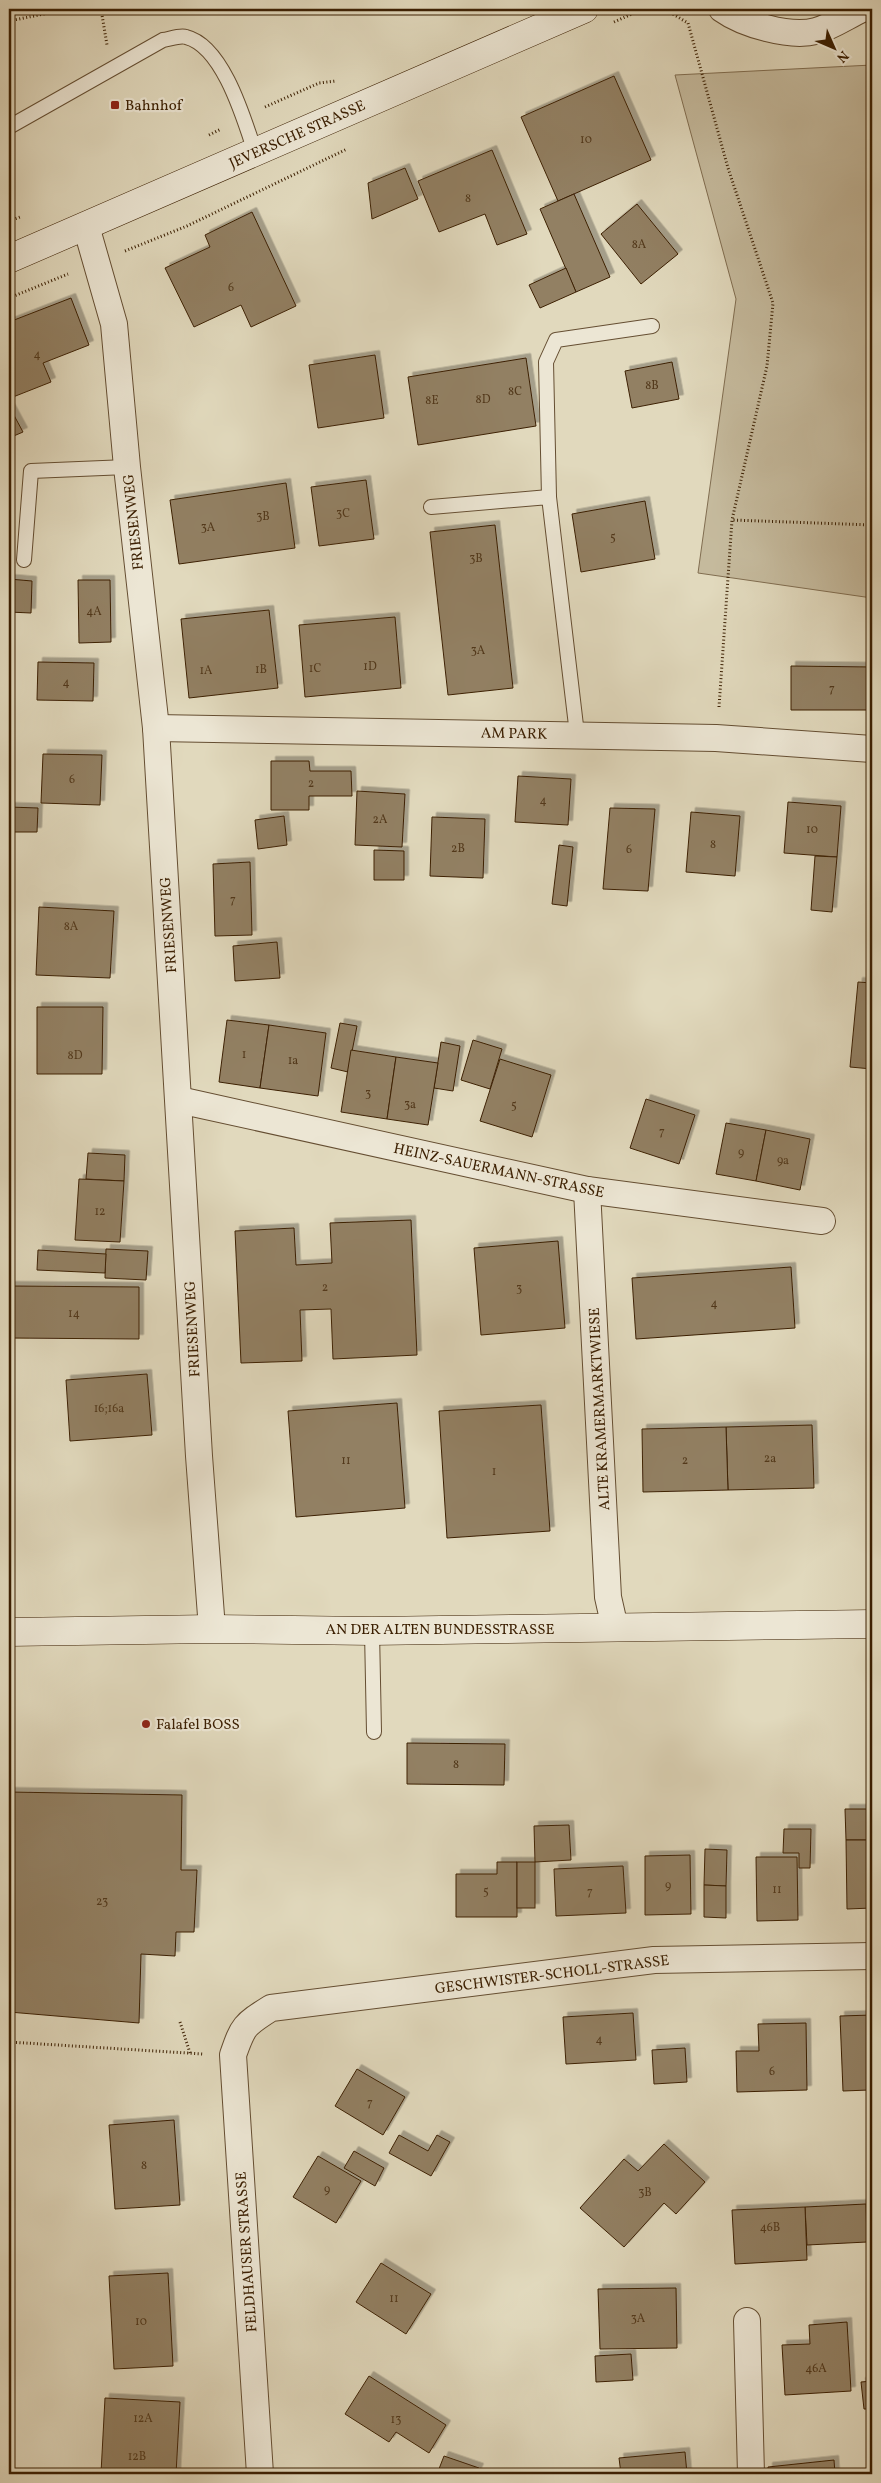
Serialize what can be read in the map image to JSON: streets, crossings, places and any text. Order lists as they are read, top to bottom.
{
  "streets": {
    "street": [
      "JEVERSCHE STRASSE",
      "FRIESENWEG",
      "AM PARK",
      "HEINZ-SAUERMANN-STRASSE",
      "ALTE KRAMERMARKTWIESE",
      "AN DER ALTEN BUNDESSTRASSE",
      "GESCHWISTER-SCHOLL-STRASSE",
      "FELDHAUSER STRASSE"
    ]
  },
  "crossings": [
    ["JEVERSCHE STRASSE", "FRIESENWEG"],
    ["FRIESENWEG", "AM PARK"],
    ["FRIESENWEG", "HEINZ-SAUERMANN-STRASSE"],
    ["FRIESENWEG", "AN DER ALTEN BUNDESSTRASSE"],
    ["HEINZ-SAUERMANN-STRASSE", "ALTE KRAMERMARKTWIESE"],
    ["ALTE KRAMERMARKTWIESE", "AN DER ALTEN BUNDESSTRASSE"],
    ["GESCHWISTER-SCHOLL-STRASSE", "FELDHAUSER STRASSE"]
  ],
  "places": {
    "transit": ["Bahnhof"],
    "other": ["Falafel BOSS"]
  },
  "house_numbers": [
    "10",
    "8",
    "8A",
    "6",
    "4",
    "8B",
    "8C",
    "8D",
    "8E",
    "3C",
    "3B",
    "3A",
    "5",
    "3B",
    "4A",
    "3A",
    "1D",
    "1C",
    "1B",
    "1A",
    "4",
    "7",
    "6",
    "2",
    "4",
    "2A",
    "10",
    "8",
    "2B",
    "6",
    "7",
    "8A",
    "1",
    "8D",
    "1a",
    "3",
    "3a",
    "5",
    "7",
    "9",
    "9a",
    "12",
    "2",
    "3",
    "4",
    "14",
    "16;16a",
    "2a",
    "11",
    "2",
    "1",
    "8",
    "9",
    "11",
    "5",
    "7",
    "23",
    "4",
    "6",
    "7",
    "8",
    "9",
    "3B",
    "46B",
    "11",
    "3A",
    "10",
    "46A",
    "12A",
    "13",
    "12B"
  ],
  "north": "bottom right"
}
